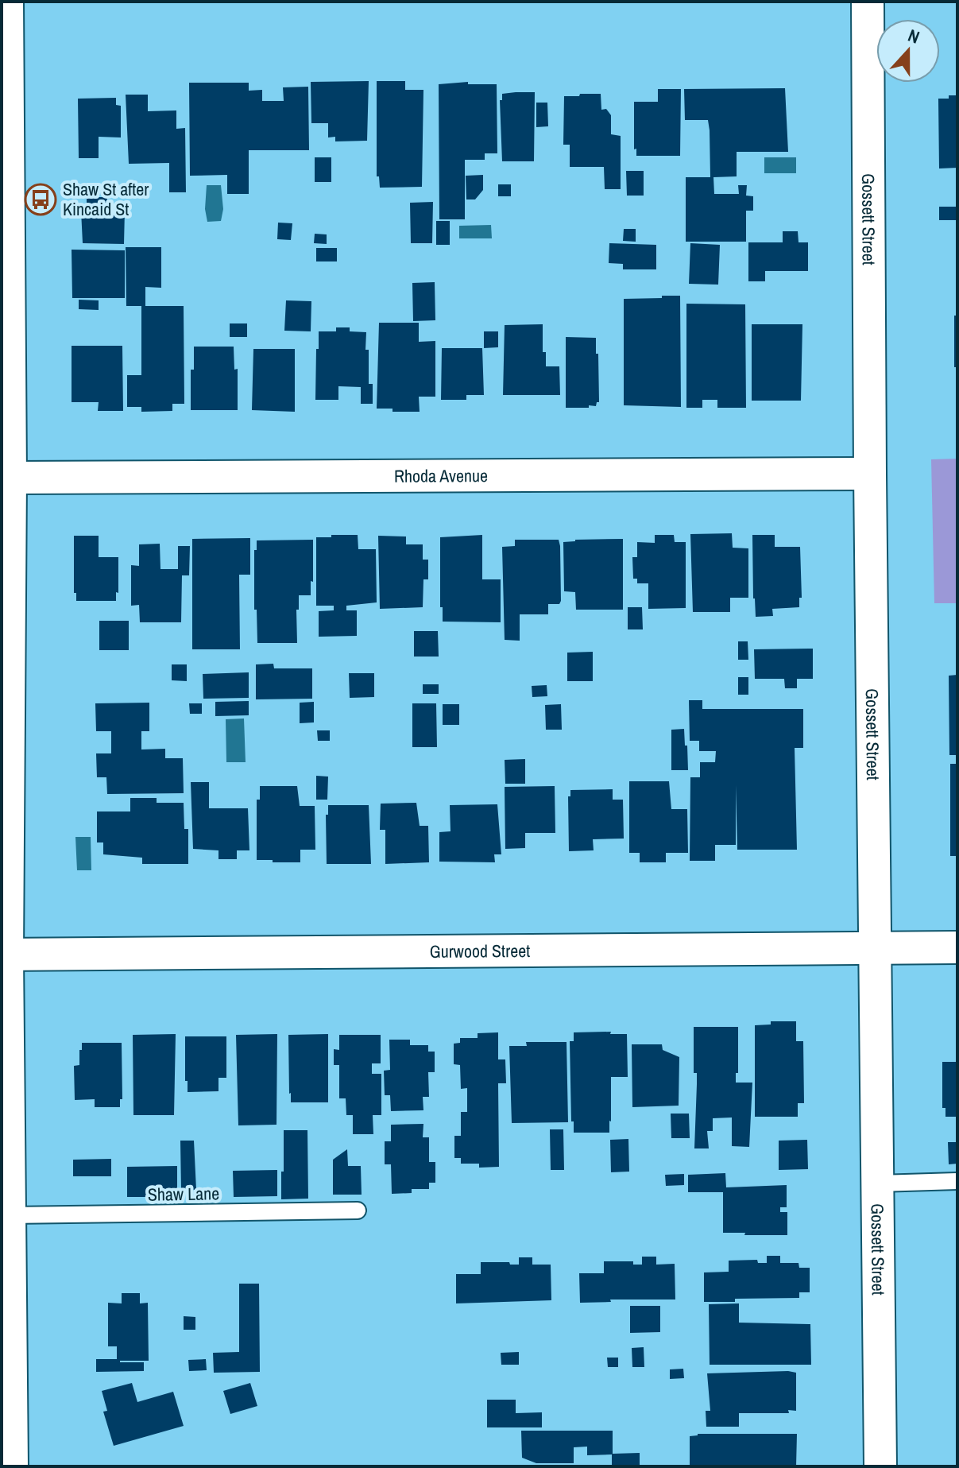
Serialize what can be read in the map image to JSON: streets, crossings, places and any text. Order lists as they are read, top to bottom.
{
  "streets": {
    "street": ["Gossett Street", "Rhoda Avenue", "Gurwood Street"],
    "lane": ["Shaw Lane"]
  },
  "crossings": [
    ["Gossett Street", "Rhoda Avenue"],
    ["Gossett Street", "Gurwood Street"]
  ],
  "places": {
    "bus stop": ["Shaw St after Kincaid St"]
  },
  "north": "top"
}
